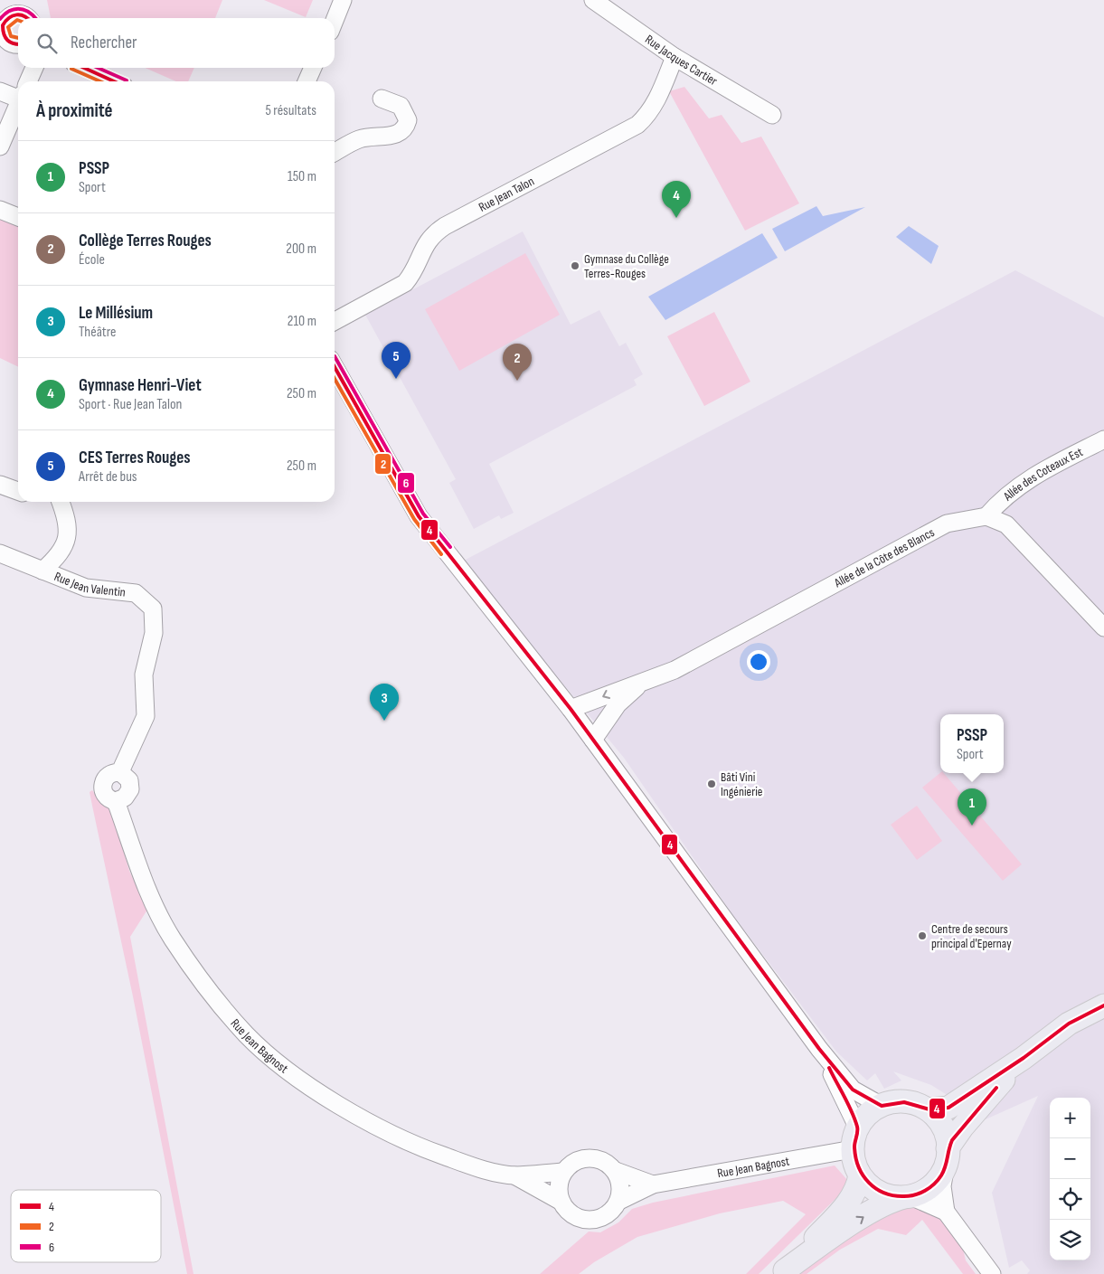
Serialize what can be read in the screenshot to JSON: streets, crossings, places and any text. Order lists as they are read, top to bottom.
{
  "streets": {
    "street": [
      "Rue Jacques Cartier",
      "Rue Jean Talon",
      "Allée des Coteaux Est",
      "Allée de la Côte des Blancs",
      "Rue Jean Valentin",
      "Rue Jean Bagnost"
    ]
  },
  "crossings": [
    ["Rue Jacques Cartier", "Rue Jean Talon"],
    ["Allée des Coteaux Est", "Allée de la Côte des Blancs"],
    ["Rue Jean Valentin", "Rue Jean Bagnost"]
  ],
  "places": ["Gymnase du Collège Terres-Rouges", "Bâti Vini Ingénierie", "Centre de secours principal d'Epernay"],
  "lines": ["transit line 6", "transit line 4", "transit line 2"],
  "legend": ["4", "2", "6"],
  "page": {
    "search": "Rechercher",
    "heading": ["À proximité", "5 résultats"],
    "list": [
      {
        "mark": "1",
        "name": "PSSP",
        "note": "Sport",
        "value": "150 m"
      },
      {
        "mark": "2",
        "name": "Collège Terres Rouges",
        "note": "École",
        "value": "200 m"
      },
      {
        "mark": "3",
        "name": "Le Millésium",
        "note": "Théâtre",
        "value": "210 m"
      },
      {
        "mark": "4",
        "name": "Gymnase Henri-Viet",
        "note": "Sport · Rue Jean Talon",
        "value": "250 m"
      },
      {
        "mark": "5",
        "name": "CES Terres Rouges",
        "note": "Arrêt de bus",
        "value": "250 m"
      }
    ],
    "pins": [
      "4",
      "5",
      "2",
      "3",
      "1"
    ],
    "popup": ["PSSP", "Sport"],
    "map_buttons": ["+", "−"]
  }
}
